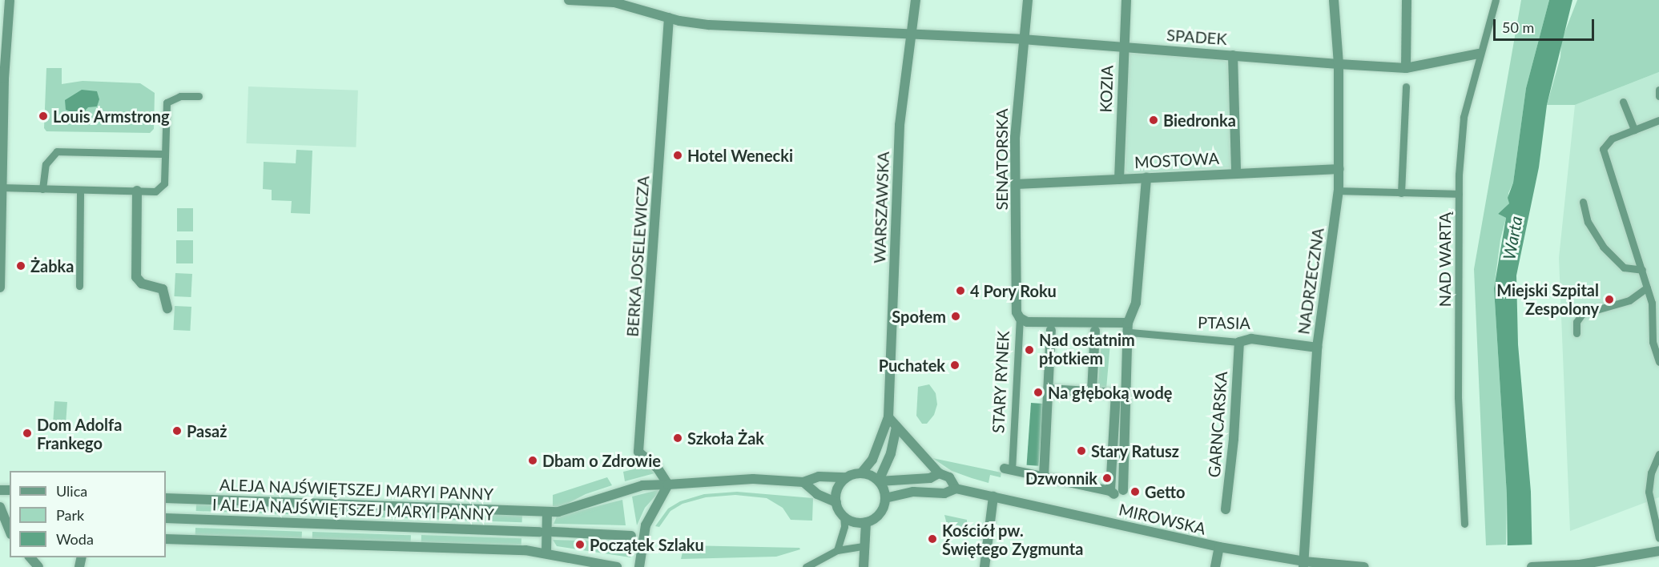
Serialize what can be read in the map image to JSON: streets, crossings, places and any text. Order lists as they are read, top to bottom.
{
  "streets": {
    "street": [
      "SPADEK",
      "KOZIA",
      "SENATORSKA",
      "MOSTOWA",
      "WARSZAWSKA",
      "BERKA JOSELEWICZA",
      "NADRZECZNA",
      "PTASIA",
      "STARY RYNEK",
      "GARNCARSKA",
      "ALEJA NAJŚWIĘTSZEJ MARYI PANNY",
      "I ALEJA NAJŚWIĘTSZEJ MARYI PANNY",
      "MIROWSKA"
    ],
    "lane": ["NAD WARTĄ"]
  },
  "crossings": [
    ["SPADEK", "KOZIA"],
    ["SPADEK", "SENATORSKA"],
    ["SPADEK", "WARSZAWSKA"],
    ["SPADEK", "BERKA JOSELEWICZA"],
    ["SPADEK", "NAD WARTĄ"],
    ["SPADEK", "NADRZECZNA"],
    ["KOZIA", "MOSTOWA"],
    ["SENATORSKA", "MOSTOWA"],
    ["SENATORSKA", "STARY RYNEK"],
    ["MOSTOWA", "NADRZECZNA"],
    ["WARSZAWSKA", "ALEJA NAJŚWIĘTSZEJ MARYI PANNY"],
    ["WARSZAWSKA", "MIROWSKA"],
    ["BERKA JOSELEWICZA", "ALEJA NAJŚWIĘTSZEJ MARYI PANNY"],
    ["NADRZECZNA", "PTASIA"],
    ["NADRZECZNA", "MIROWSKA"],
    ["PTASIA", "STARY RYNEK"],
    ["PTASIA", "GARNCARSKA"],
    ["ALEJA NAJŚWIĘTSZEJ MARYI PANNY", "MIROWSKA"]
  ],
  "water": ["Warta"],
  "places": [
    "Louis Armstrong",
    "Biedronka",
    "Hotel Wenecki",
    "Żabka",
    "4 Pory Roku",
    "Miejski Szpital Zespolony",
    "Społem",
    "Nad ostatnim płotkiem",
    "Puchatek",
    "Na głęboką wodę",
    "Pasaż",
    "Dom Adolfa Frankego",
    "Szkoła Żak",
    "Stary Ratusz",
    "Dbam o Zdrowie",
    "Dzwonnik",
    "Getto",
    "Kościół pw. Świętego Zygmunta",
    "Początek Szlaku"
  ],
  "legend": ["Ulica", "Park", "Woda"],
  "scale_bar": "50 m"
}
